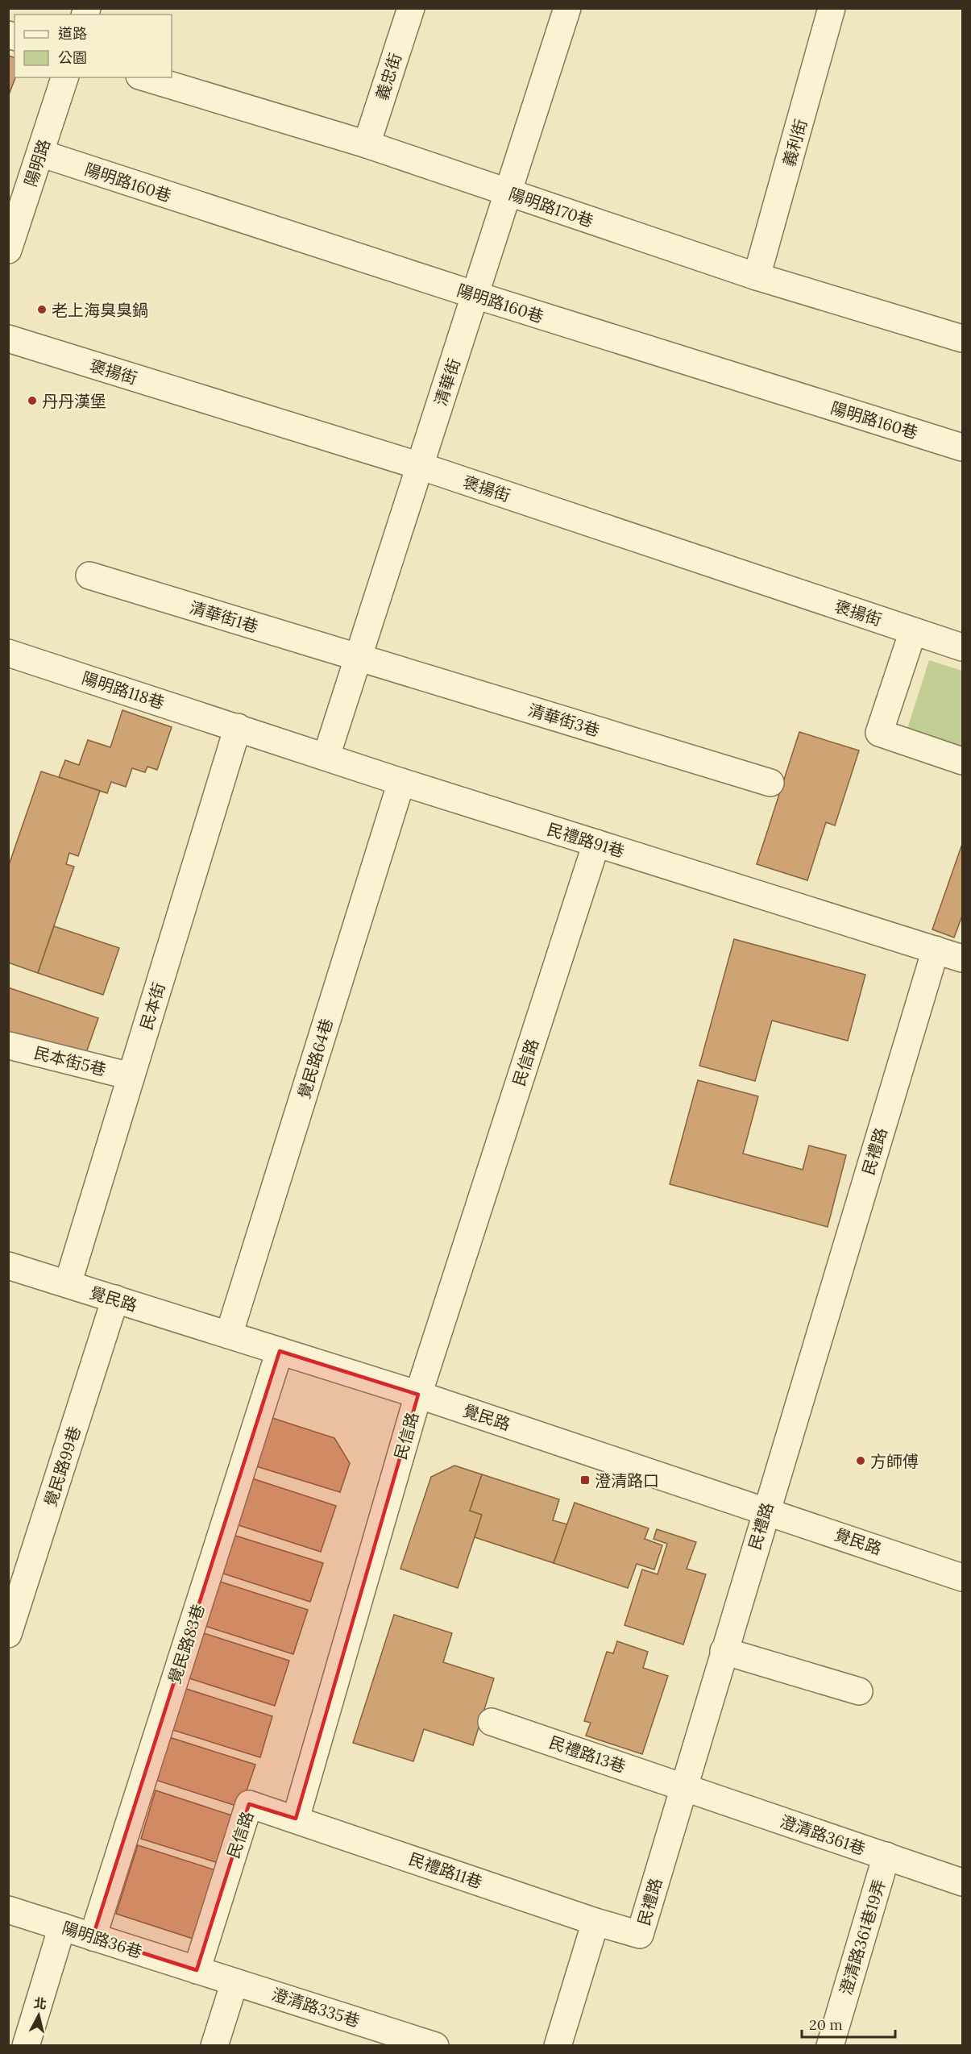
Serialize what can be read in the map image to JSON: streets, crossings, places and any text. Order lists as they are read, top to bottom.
{
  "streets": {
    "street": [
      "義忠街",
      "義利街",
      "陽明路",
      "陽明路160巷",
      "陽明路170巷",
      "褒揚街",
      "清華街",
      "清華街1巷",
      "陽明路118巷",
      "清華街3巷",
      "民禮路91巷",
      "民本街",
      "覺民路64巷",
      "民本街5巷",
      "民信路",
      "民禮路",
      "覺民路",
      "覺民路99巷",
      "覺民路83巷",
      "民禮路13巷",
      "澄清路361巷",
      "民禮路11巷",
      "澄清路361巷19弄",
      "陽明路36巷",
      "澄清路335巷"
    ]
  },
  "crossings": [
    ["義忠街", "陽明路170巷"],
    ["義利街", "陽明路170巷"],
    ["陽明路", "陽明路160巷"],
    ["陽明路160巷", "清華街"],
    ["陽明路170巷", "清華街"],
    ["褒揚街", "清華街"],
    ["清華街", "清華街1巷"],
    ["清華街", "清華街3巷"],
    ["清華街", "民禮路91巷"],
    ["清華街1巷", "清華街3巷"],
    ["陽明路118巷", "民禮路91巷"],
    ["陽明路118巷", "民本街"],
    ["民禮路91巷", "民本街"],
    ["民禮路91巷", "覺民路64巷"],
    ["民禮路91巷", "民信路"],
    ["民禮路91巷", "民禮路"],
    ["民本街", "民本街5巷"],
    ["民本街", "覺民路"],
    ["覺民路64巷", "覺民路"],
    ["民信路", "覺民路"],
    ["民信路", "民禮路11巷"],
    ["民信路", "陽明路36巷"],
    ["民信路", "澄清路335巷"],
    ["民禮路", "覺民路"],
    ["民禮路", "民禮路13巷"],
    ["民禮路", "澄清路361巷"],
    ["民禮路", "民禮路11巷"],
    ["覺民路", "覺民路99巷"],
    ["覺民路", "覺民路83巷"],
    ["覺民路83巷", "陽明路36巷"],
    ["民禮路13巷", "澄清路361巷"],
    ["澄清路361巷", "澄清路361巷19弄"],
    ["陽明路36巷", "澄清路335巷"]
  ],
  "places": {
    "other": ["老上海臭臭鍋", "丹丹漢堡", "方師傅"],
    "transit": ["澄清路口"]
  },
  "legend": ["道路", "公園"],
  "scale_bar": "20 m",
  "north": "top"
}
